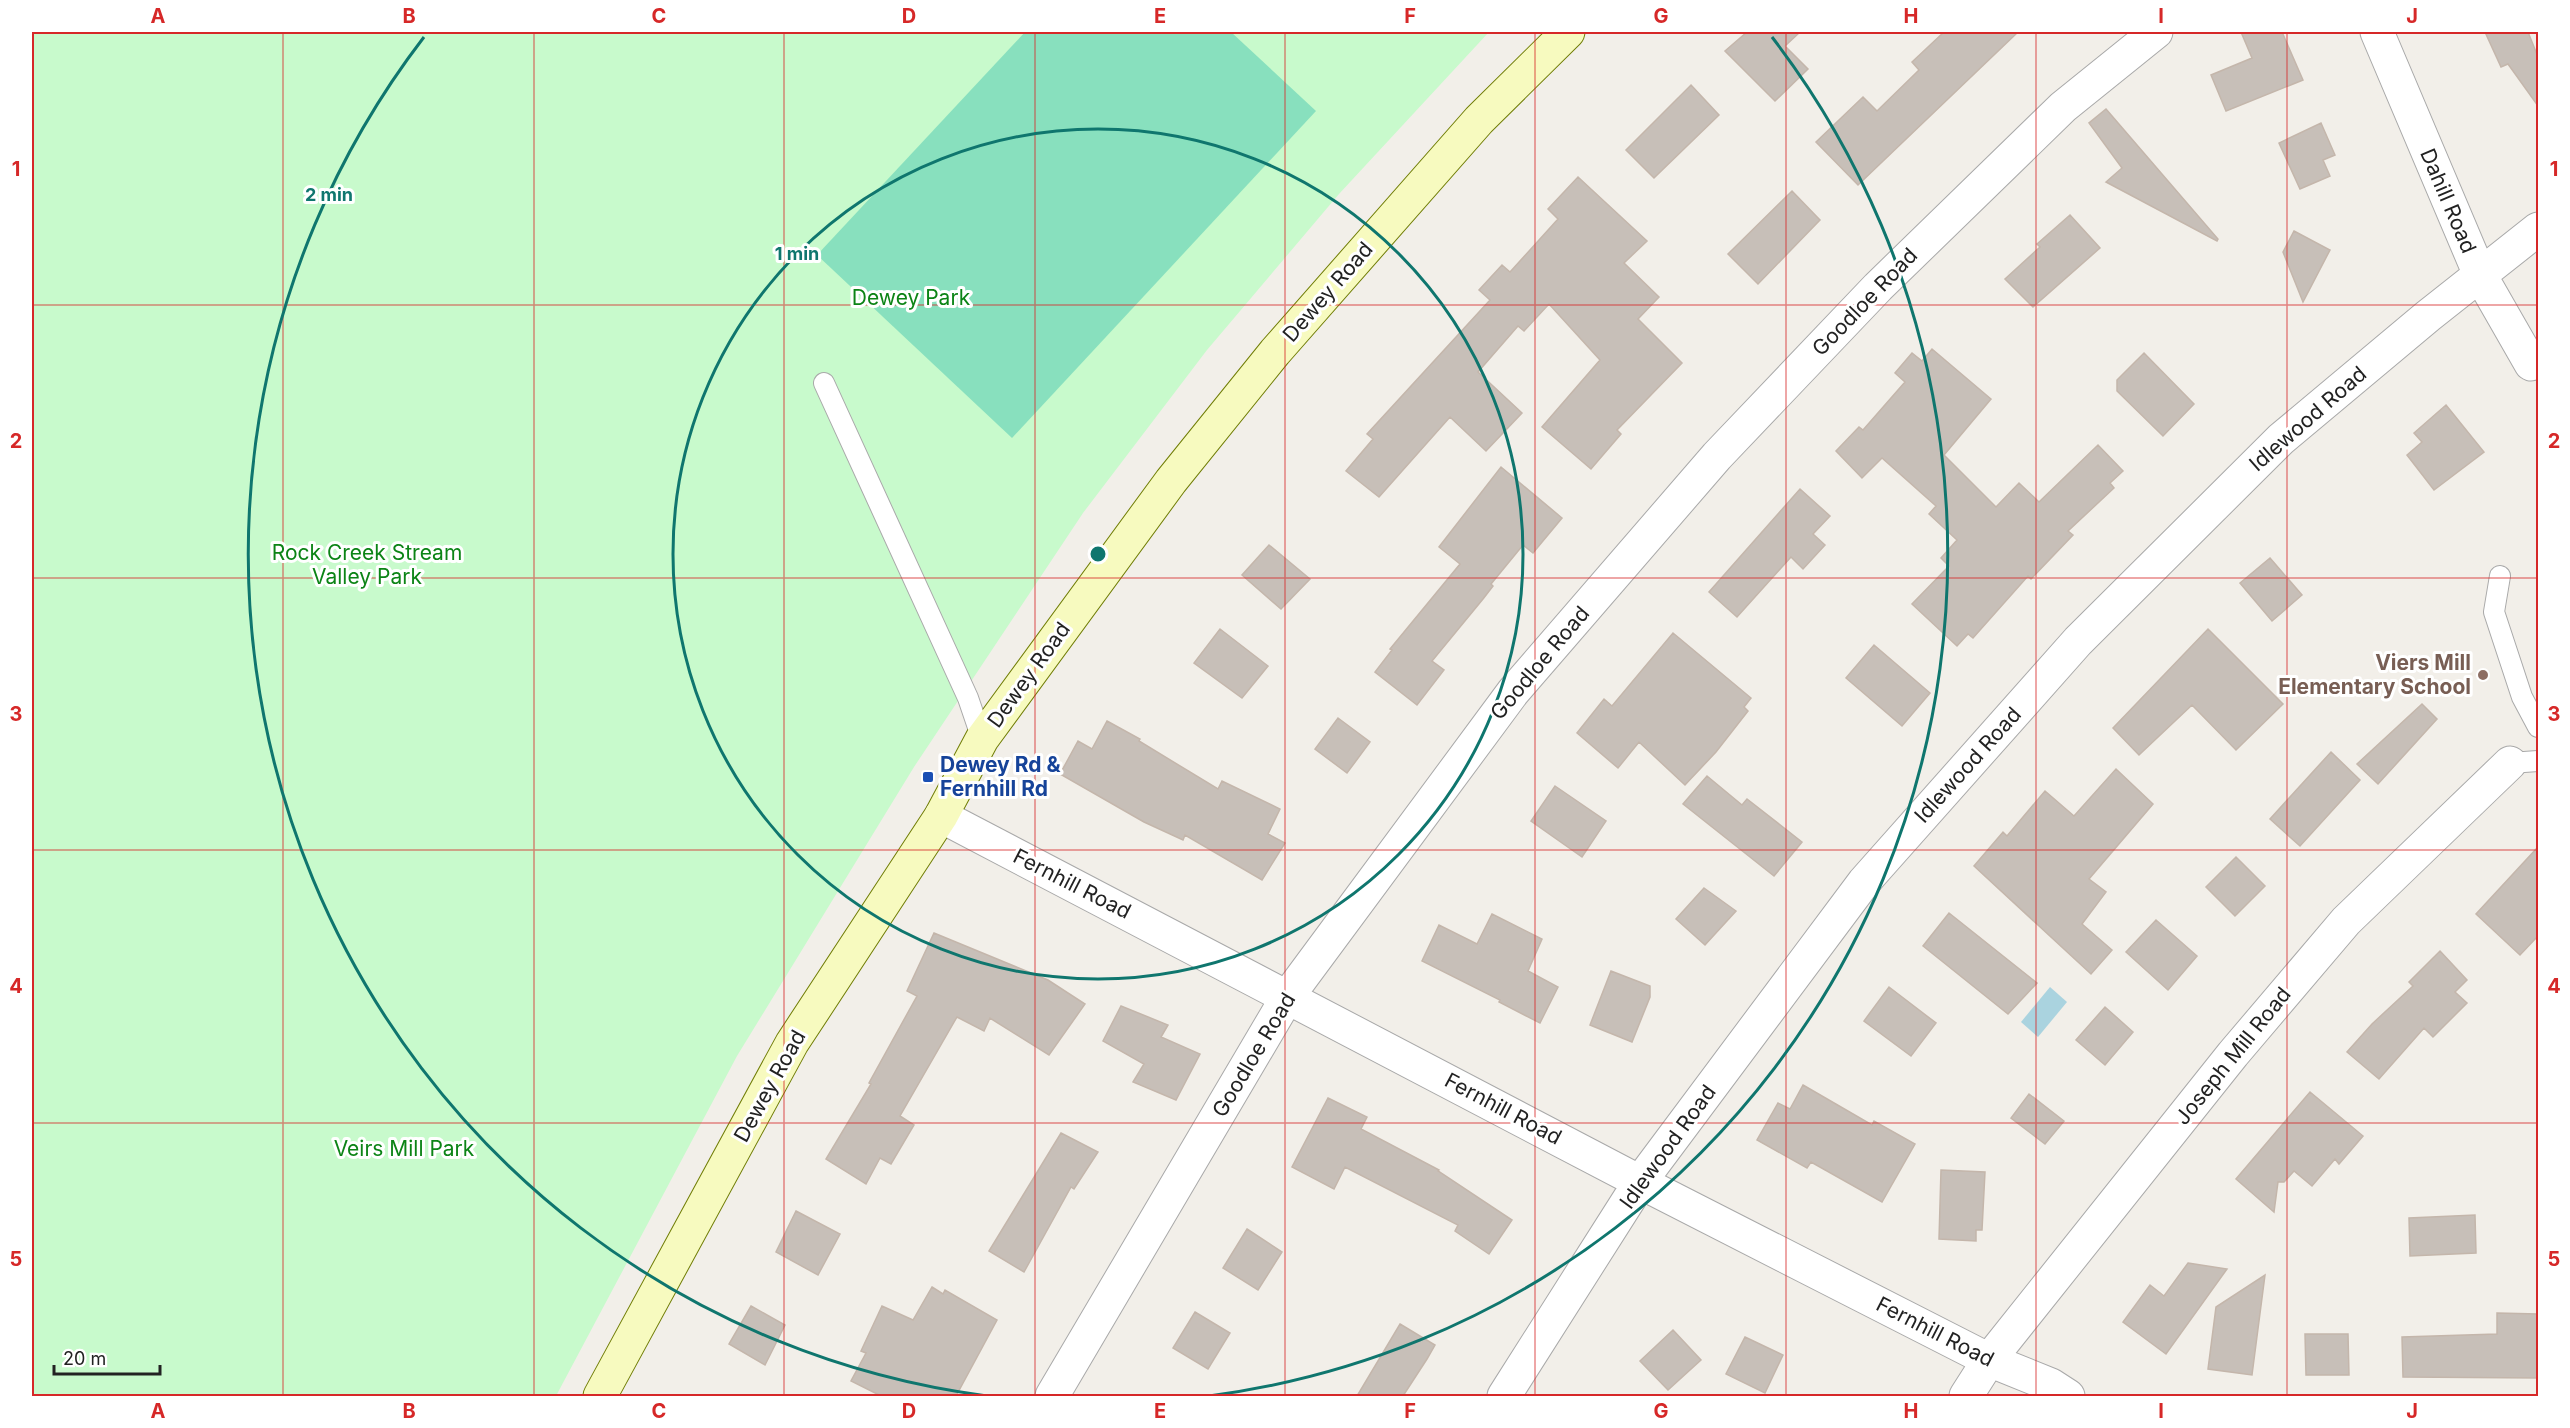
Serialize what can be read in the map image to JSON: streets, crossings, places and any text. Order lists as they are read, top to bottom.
{
  "streets": {
    "street": [
      "Dahill Road",
      "Dewey Road",
      "Goodloe Road",
      "Idlewood Road",
      "Fernhill Road",
      "Joseph Mill Road"
    ]
  },
  "crossings": [
    ["Dahill Road", "Idlewood Road"],
    ["Dewey Road", "Fernhill Road"],
    ["Goodloe Road", "Fernhill Road"],
    ["Idlewood Road", "Fernhill Road"],
    ["Fernhill Road", "Joseph Mill Road"]
  ],
  "parks": ["Dewey Park", "Rock Creek Stream Valley Park", "Veirs Mill Park"],
  "places": {
    "other": ["Viers Mill Elementary School"],
    "transit": ["Dewey Rd & Fernhill Rd"]
  },
  "scale_bar": "20 m",
  "grid": {
    "columns": [
      "A",
      "B",
      "C",
      "D",
      "E",
      "F",
      "G",
      "H",
      "I",
      "J"
    ],
    "rows": [
      "1",
      "2",
      "3",
      "4",
      "5"
    ]
  },
  "rings": ["2 min", "1 min"]
}
